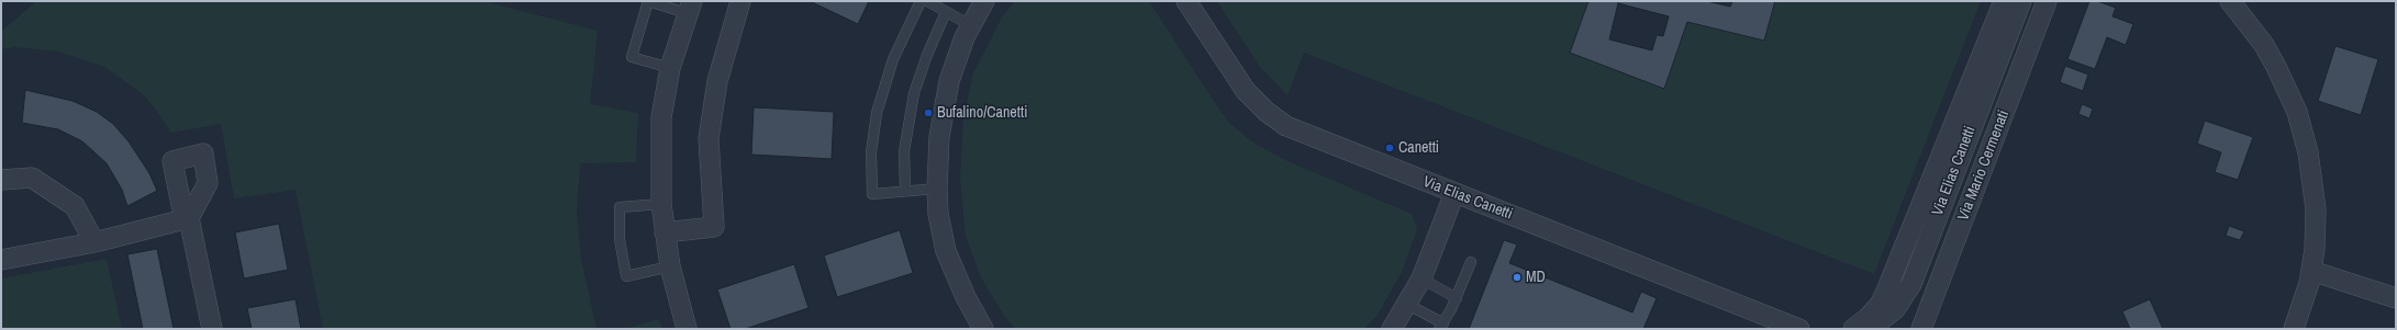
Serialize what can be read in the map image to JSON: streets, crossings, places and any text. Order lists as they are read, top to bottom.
{
  "streets": {
    "street": ["Via Mario Cermenati", "Via Elias Canetti"]
  },
  "places": ["Bufalino/Canetti", "Canetti", "MD"]
}
